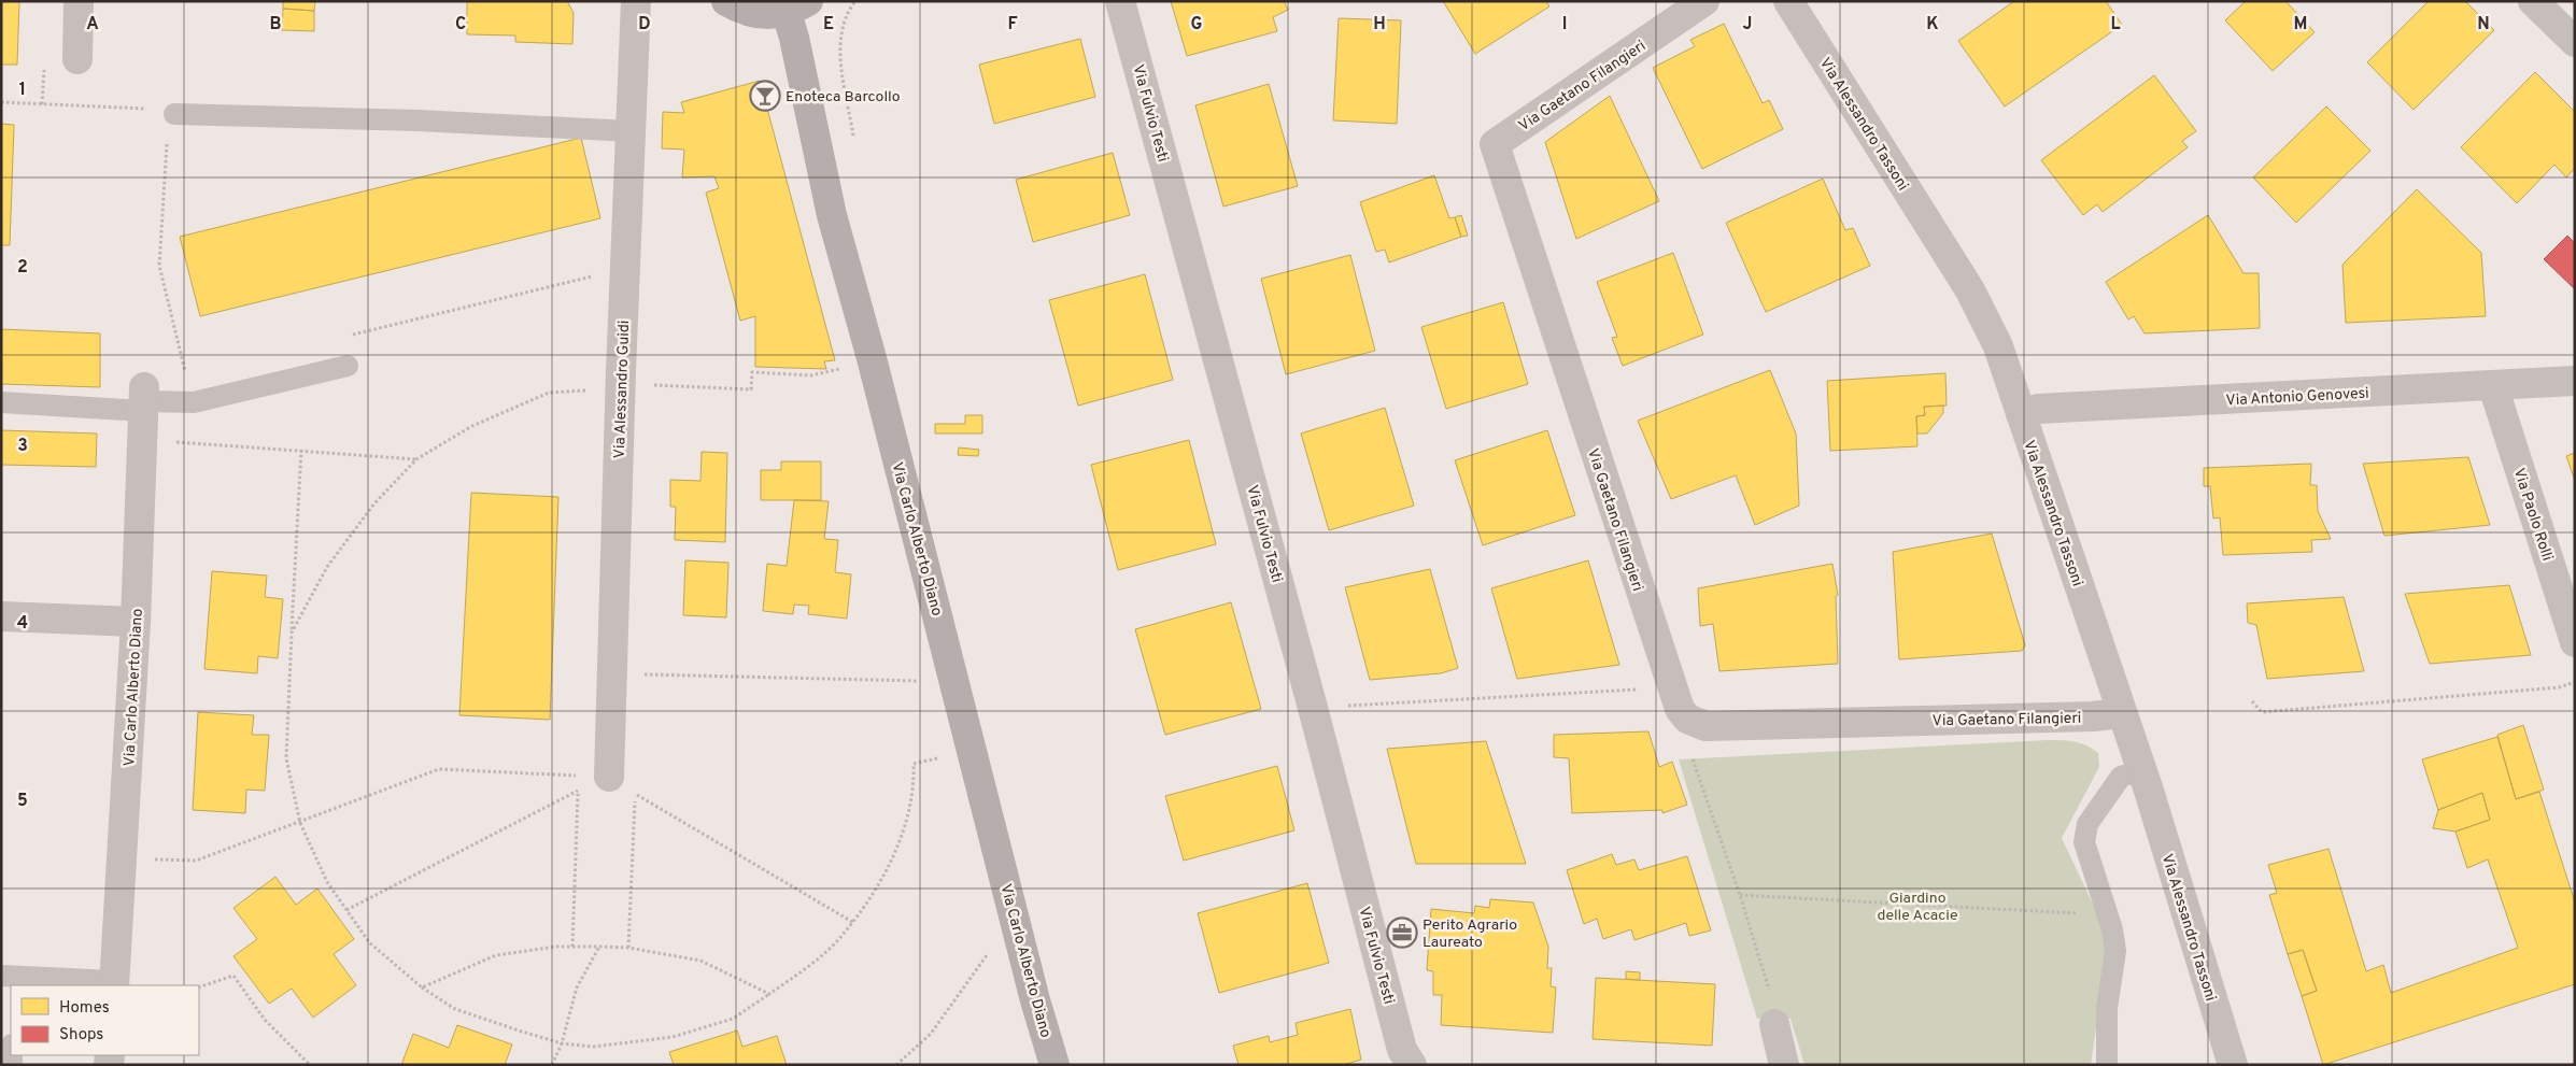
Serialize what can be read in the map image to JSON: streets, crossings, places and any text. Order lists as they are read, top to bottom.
{
  "streets": {
    "main road": ["Via Carlo Alberto Diano"],
    "street": [
      "Via Gaetano Filangieri",
      "Via Fulvio Testi",
      "Via Alessandro Tassoni",
      "Via Alessandro Guidi",
      "Via Antonio Genovesi",
      "Via Paolo Rolli"
    ]
  },
  "crossings": [
    ["Via Gaetano Filangieri", "Via Alessandro Tassoni"],
    ["Via Alessandro Tassoni", "Via Antonio Genovesi"],
    ["Via Antonio Genovesi", "Via Paolo Rolli"]
  ],
  "parks": ["Giardino delle Acacie"],
  "places": {
    "bar": ["Enoteca Barcollo"],
    "office": ["Perito Agrario Laureato"]
  },
  "legend": ["Homes", "Shops"],
  "grid": {
    "columns": [
      "A",
      "B",
      "C",
      "D",
      "E",
      "F",
      "G",
      "H",
      "I",
      "J",
      "K",
      "L",
      "M",
      "N"
    ],
    "rows": [
      "1",
      "2",
      "3",
      "4",
      "5"
    ]
  }
}
